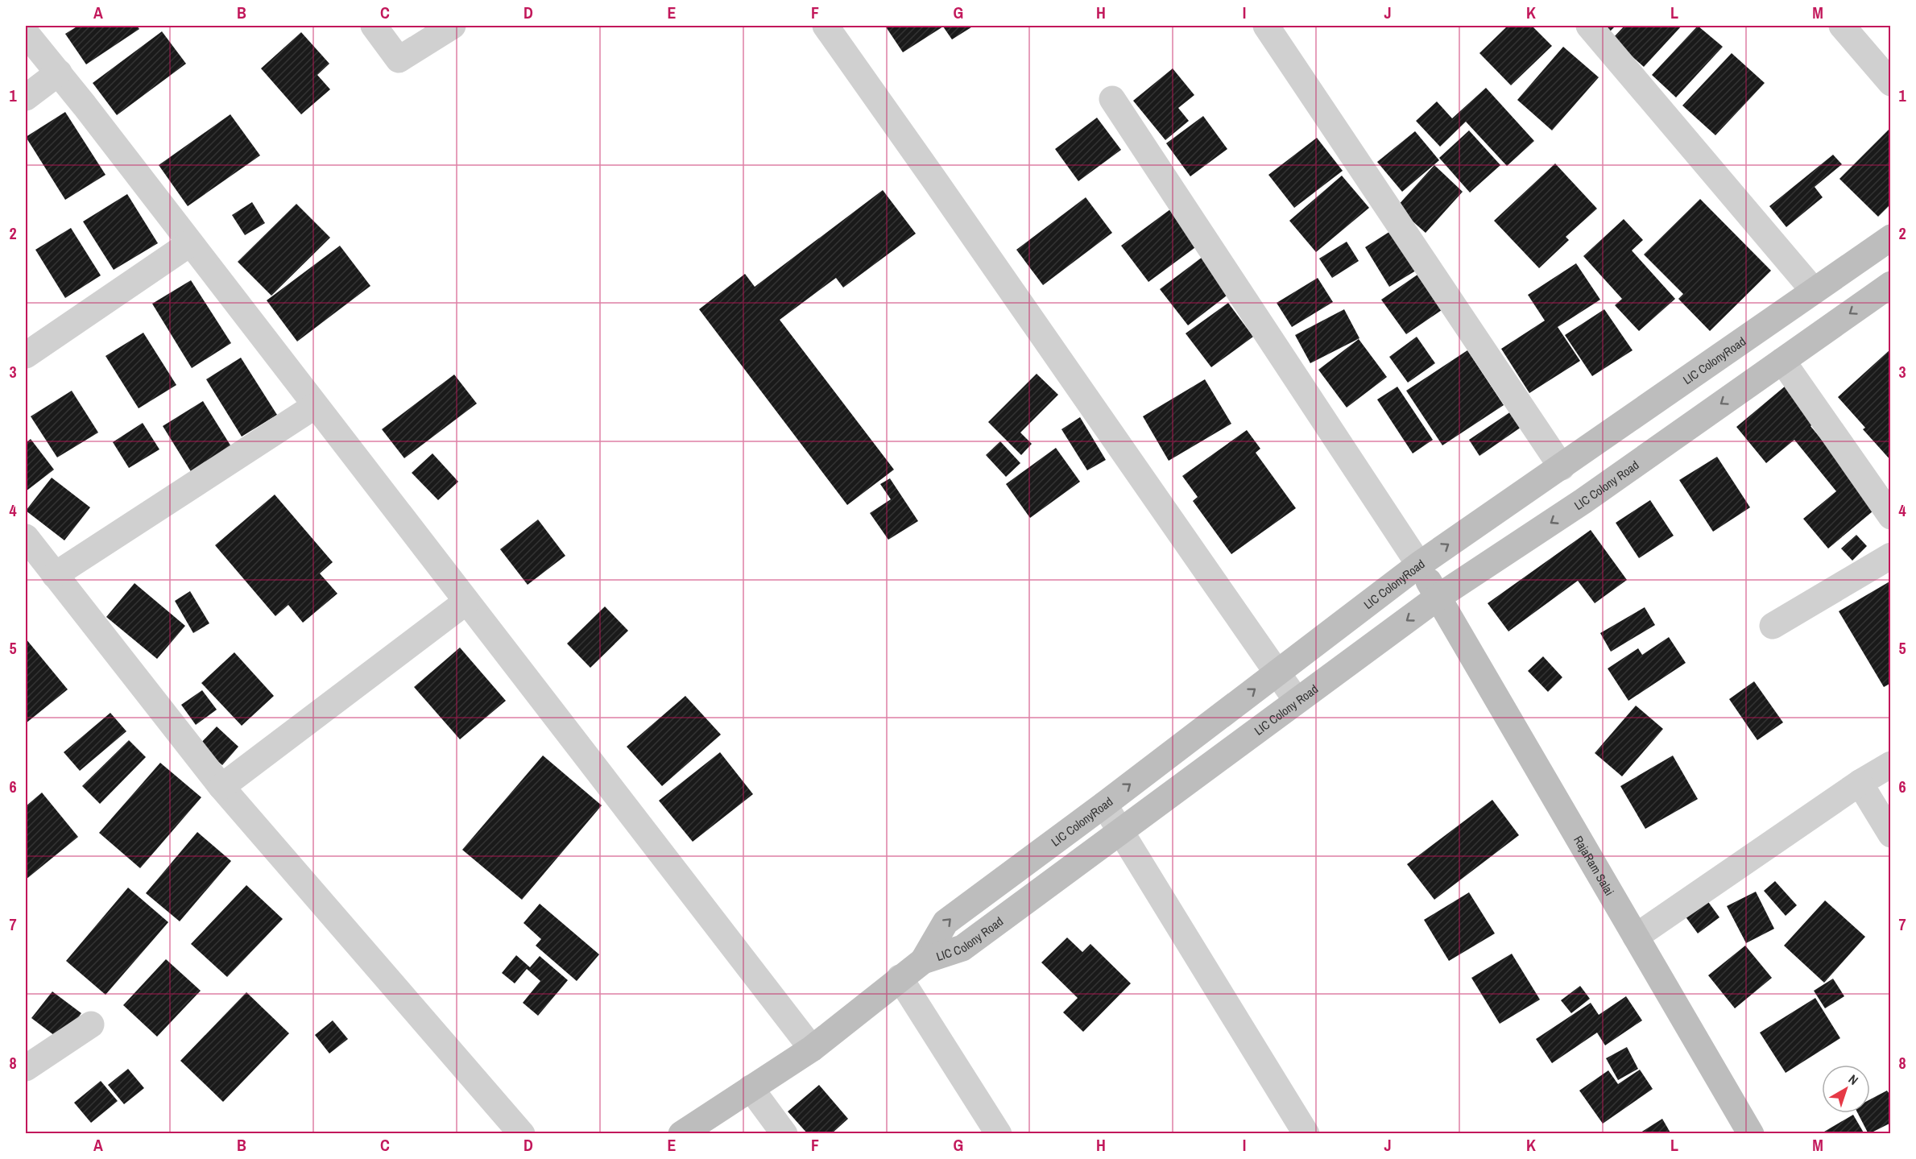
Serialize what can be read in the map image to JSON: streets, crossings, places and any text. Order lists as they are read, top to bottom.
{
  "streets": {
    "main road": ["LIC ColonyRoad", "LIC Colony Road", "RajaRam Salai"]
  },
  "crossings": [
    ["LIC ColonyRoad", "LIC Colony Road"],
    ["LIC ColonyRoad", "RajaRam Salai"],
    ["LIC Colony Road", "RajaRam Salai"]
  ],
  "one_way": ["LIC ColonyRoad", "LIC Colony Road"],
  "north": "top right",
  "grid": {
    "columns": [
      "A",
      "B",
      "C",
      "D",
      "E",
      "F",
      "G",
      "H",
      "I",
      "J",
      "K",
      "L",
      "M"
    ],
    "rows": [
      "1",
      "2",
      "3",
      "4",
      "5",
      "6",
      "7",
      "8"
    ]
  }
}
